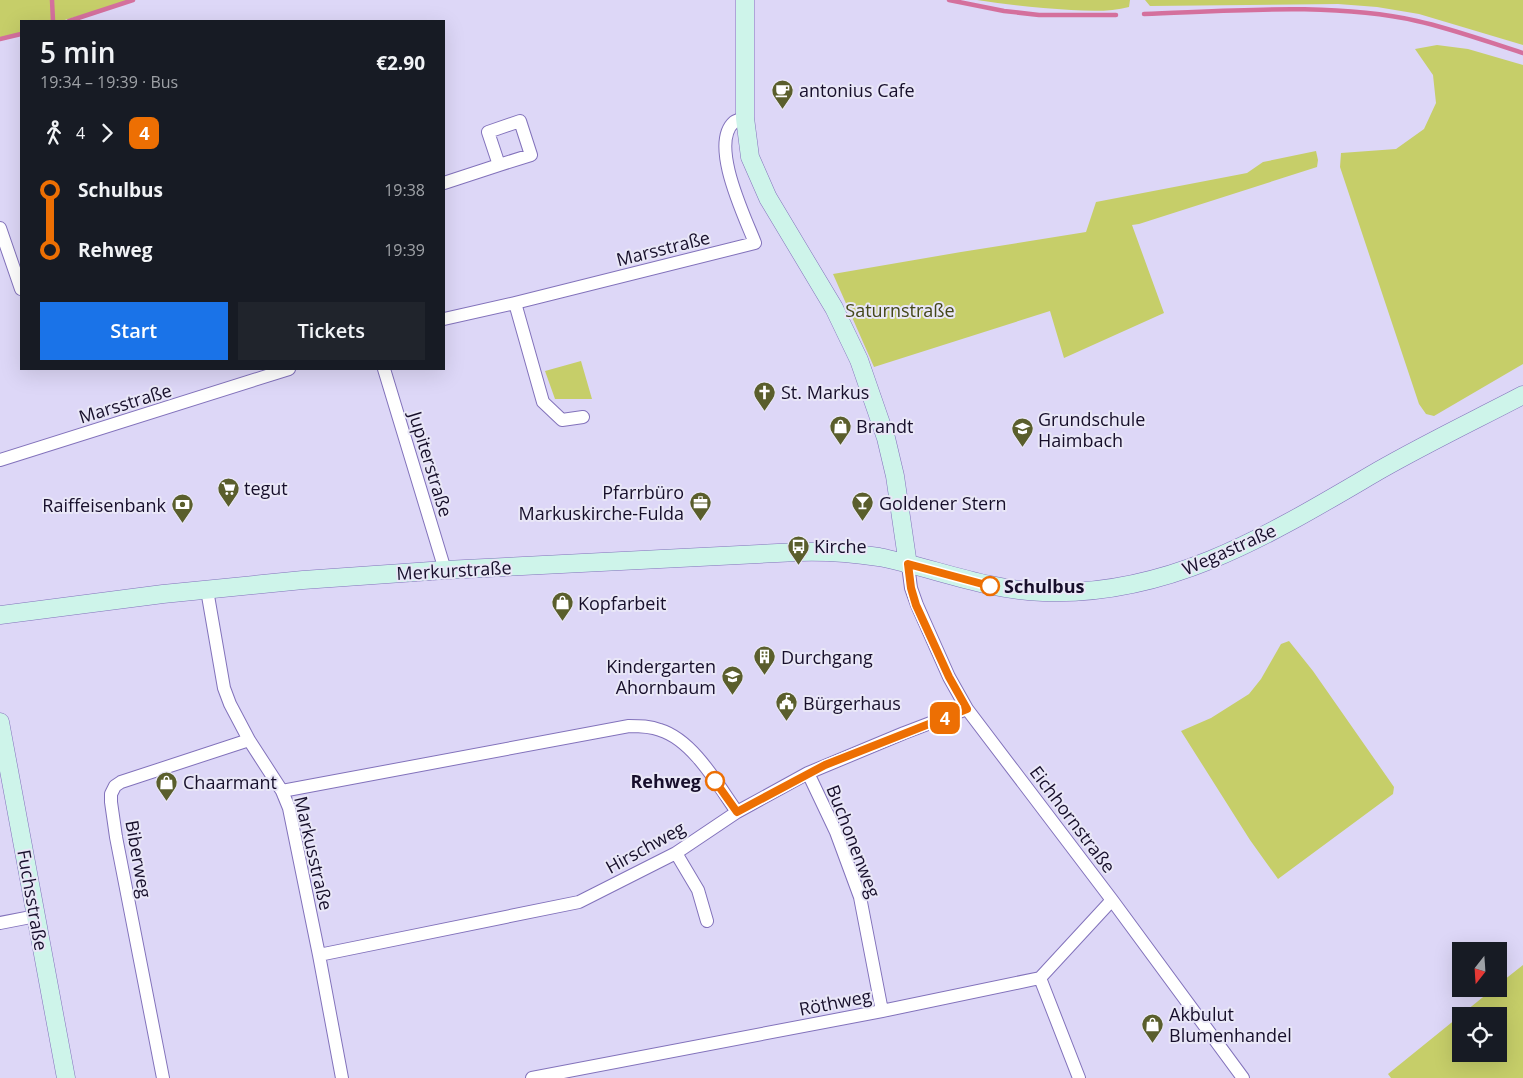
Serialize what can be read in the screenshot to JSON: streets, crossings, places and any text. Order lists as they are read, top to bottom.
{
  "streets": {
    "main road": ["Wegastraße", "Merkurstraße", "Fuchsstraße"],
    "street": [
      "Marsstraße",
      "Jupiterstraße",
      "Eichhornstraße",
      "Buchonenweg",
      "Hirschweg",
      "Markusstraße",
      "Biberweg",
      "Röthweg"
    ]
  },
  "crossings": [
    ["Jupiterstraße", "Merkurstraße"],
    ["Wegastraße", "Merkurstraße"],
    ["Wegastraße", "Eichhornstraße"],
    ["Merkurstraße", "Eichhornstraße"],
    ["Merkurstraße", "Markusstraße"],
    ["Eichhornstraße", "Hirschweg"],
    ["Buchonenweg", "Hirschweg"],
    ["Buchonenweg", "Röthweg"],
    ["Hirschweg", "Markusstraße"],
    ["Markusstraße", "Biberweg"]
  ],
  "parks": ["Saturnstraße"],
  "places": {
    "cafe": ["antonius Cafe"],
    "church": ["St. Markus"],
    "shop": [
      "Brandt",
      "Kopfarbeit",
      "Chaarmant",
      "Akbulut Blumenhandel"
    ],
    "school or university": ["Grundschule Haimbach", "Kindergarten Ahornbaum"],
    "supermarket": ["tegut"],
    "office": ["Pfarrbüro Markuskirche-Fulda"],
    "bar": ["Goldener Stern"],
    "bank": ["Raiffeisenbank"],
    "bus stop": ["Kirche"],
    "other": ["Schulbus", "Rehweg"],
    "building": ["Durchgang"],
    "public building": ["Bürgerhaus"]
  },
  "lines": ["bus line 4"],
  "north": "bottom",
  "page": {
    "on_map": "4",
    "heading": ["5 min", "19:34 – 19:39 · Bus", "€2.90"],
    "legs": ["4", "4"],
    "list": [
      {
        "name": "Schulbus",
        "value": "19:38"
      },
      {
        "name": "Rehweg",
        "value": "19:39"
      }
    ],
    "buttons": ["Start", "Tickets"]
  }
}
